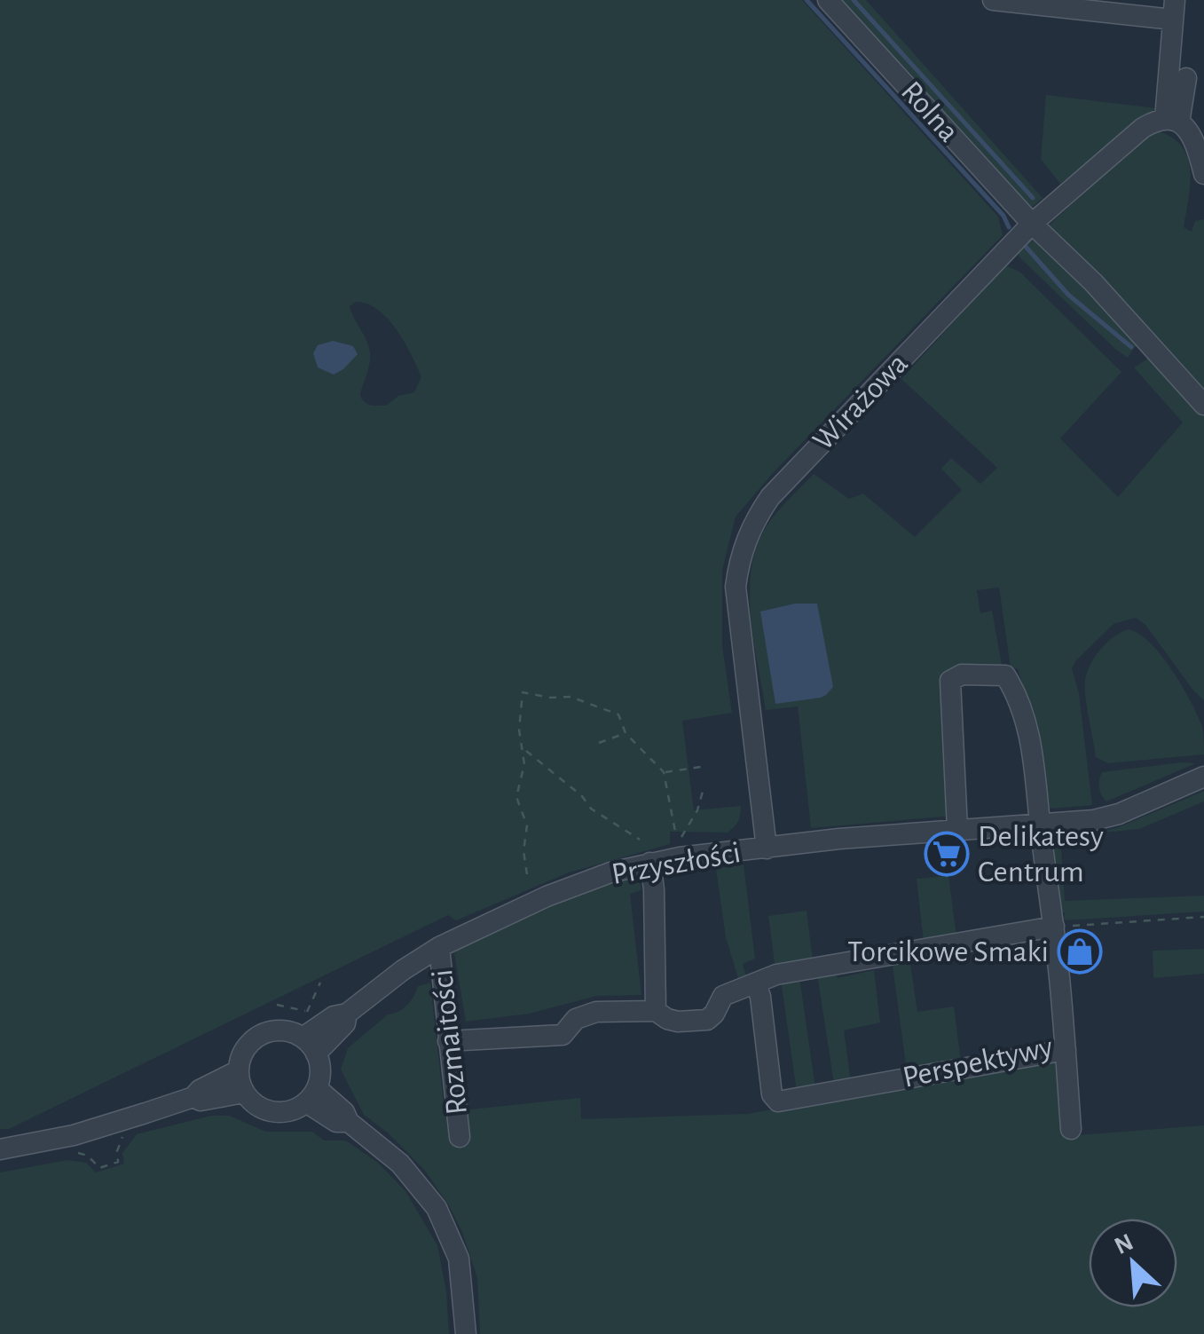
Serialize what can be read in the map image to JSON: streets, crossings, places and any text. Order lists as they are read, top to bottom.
{
  "streets": {
    "street": [
      "Rolna",
      "Wirażowa",
      "Przyszłości",
      "Rozmaitości",
      "Perspektywy"
    ]
  },
  "crossings": [
    ["Rolna", "Wirażowa"],
    ["Wirażowa", "Przyszłości"],
    ["Przyszłości", "Rozmaitości"],
    ["Przyszłości", "Perspektywy"]
  ],
  "places": {
    "supermarket": ["Delikatesy Centrum"],
    "shop": ["Torcikowe Smaki"]
  },
  "north": "top left"
}
